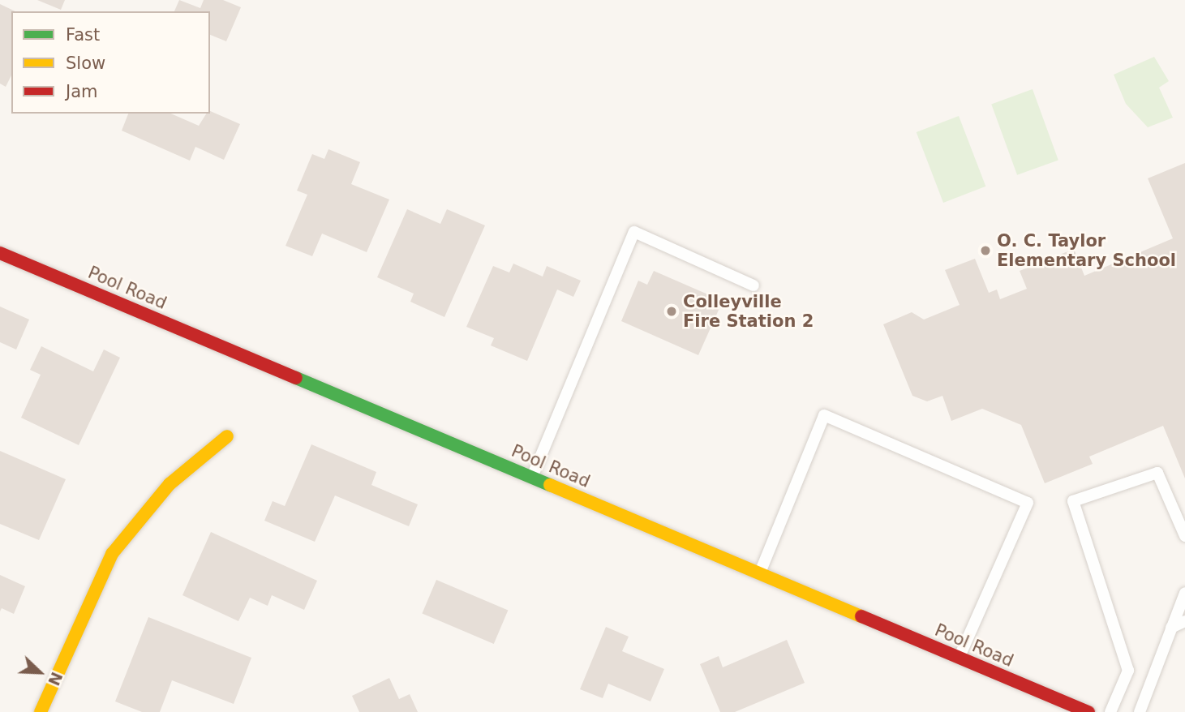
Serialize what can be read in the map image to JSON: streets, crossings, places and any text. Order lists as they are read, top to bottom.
{
  "streets": {
    "main road": ["Pool Road"]
  },
  "places": ["O. C. Taylor Elementary School", "Colleyville Fire Station 2"],
  "legend": ["Fast", "Slow", "Jam"],
  "north": "bottom right"
}
